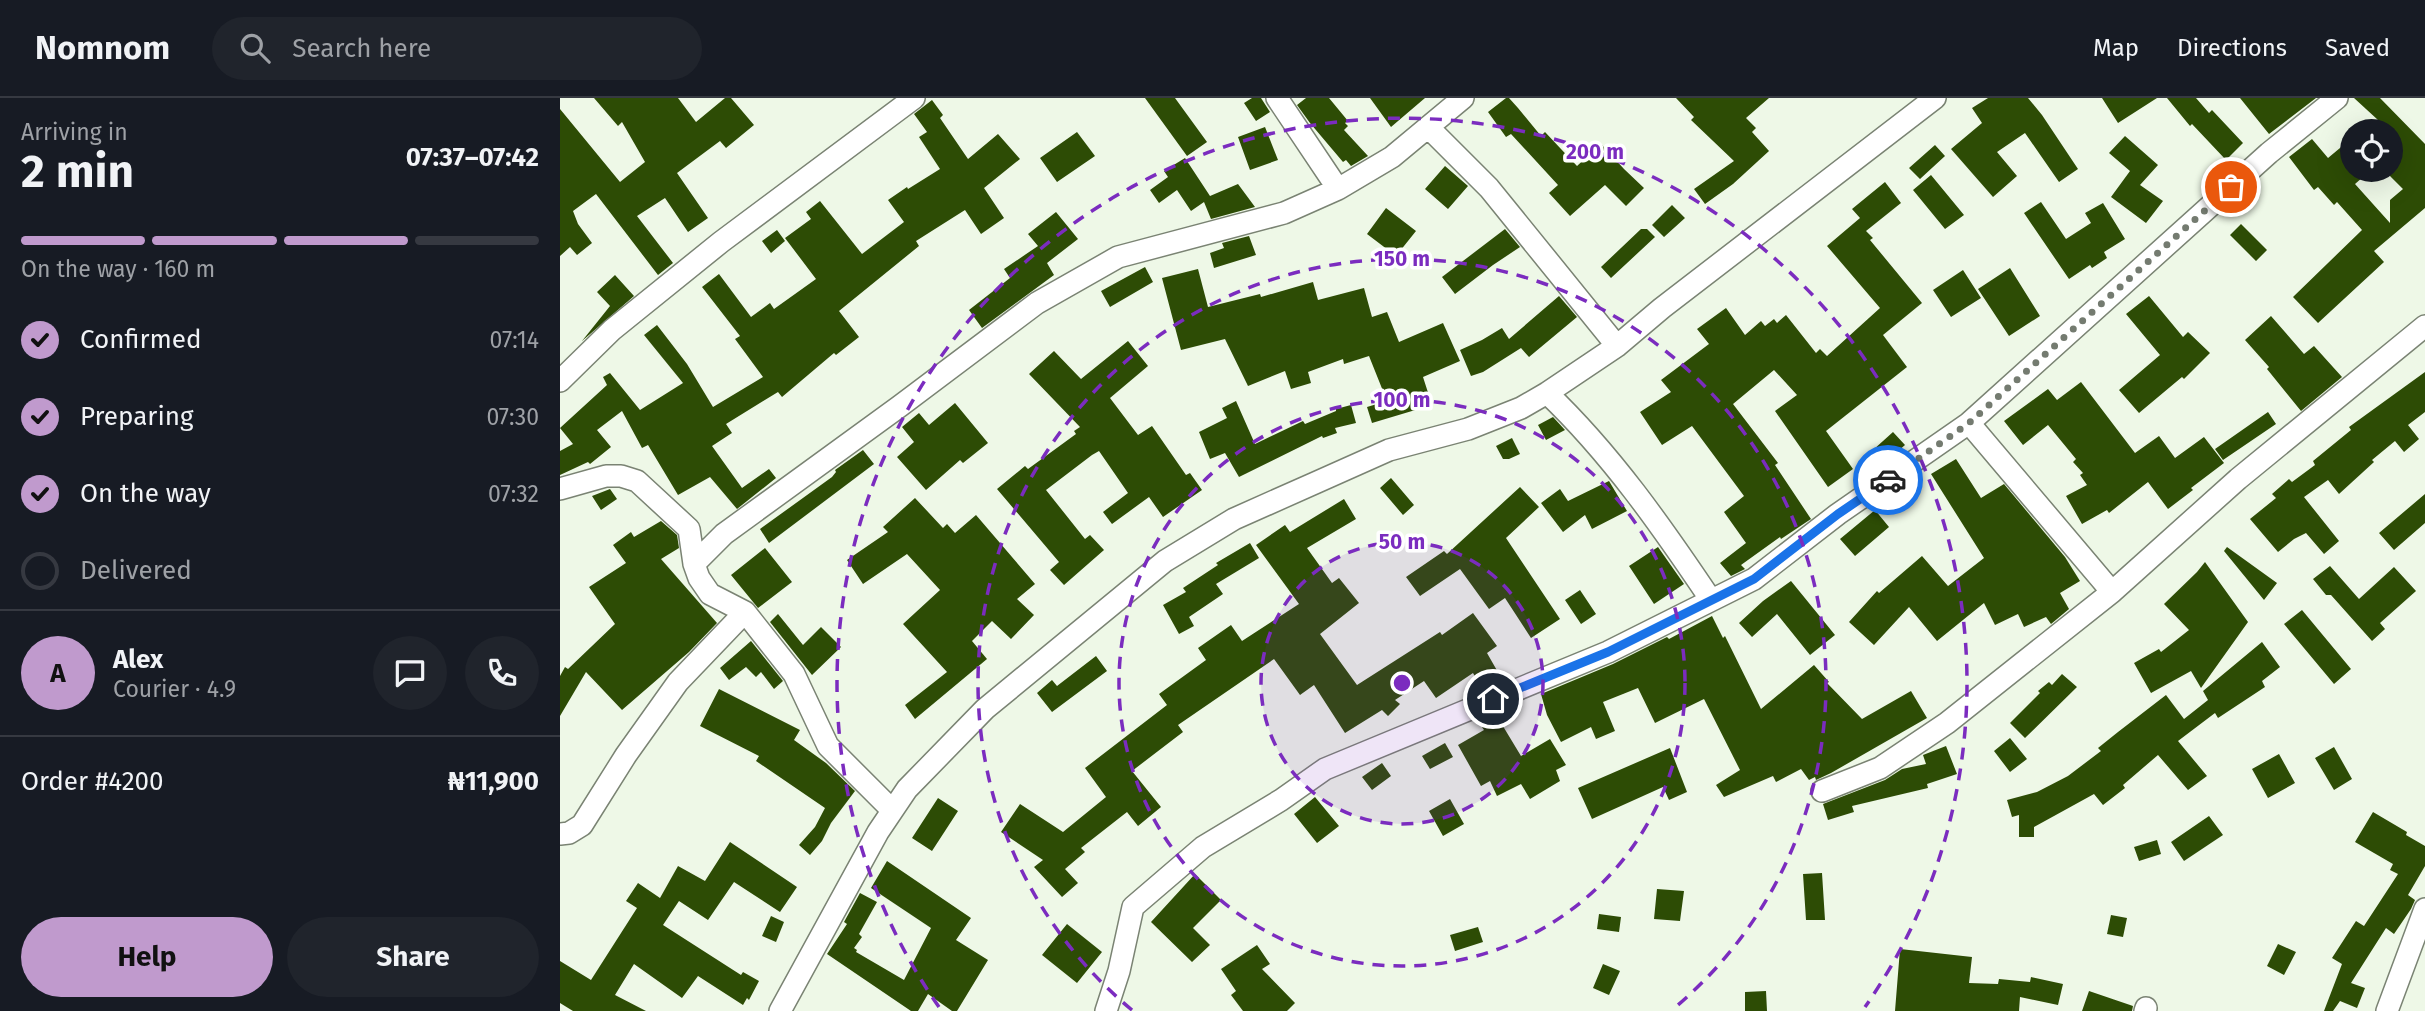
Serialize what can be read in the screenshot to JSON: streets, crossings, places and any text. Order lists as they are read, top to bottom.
{
  "page": {
    "header": "Nomnom",
    "search": "Search here",
    "nav": ["Map", "Directions", "Saved"],
    "heading": ["2 min", "Arriving in", "07:37–07:42"],
    "panel": [
      "Alex",
      "Courier · 4.9",
      "Order #4200",
      "₦11,900"
    ],
    "bar": "On the way · 160 m",
    "list": [
      ["Confirmed", "07:14"],
      ["Preparing", "07:30"],
      ["On the way", "07:32"],
      "Delivered"
    ],
    "round": "A",
    "buttons": ["Help", "Share"]
  },
  "rings": [
    "200 m",
    "150 m",
    "100 m",
    "50 m"
  ]
}
